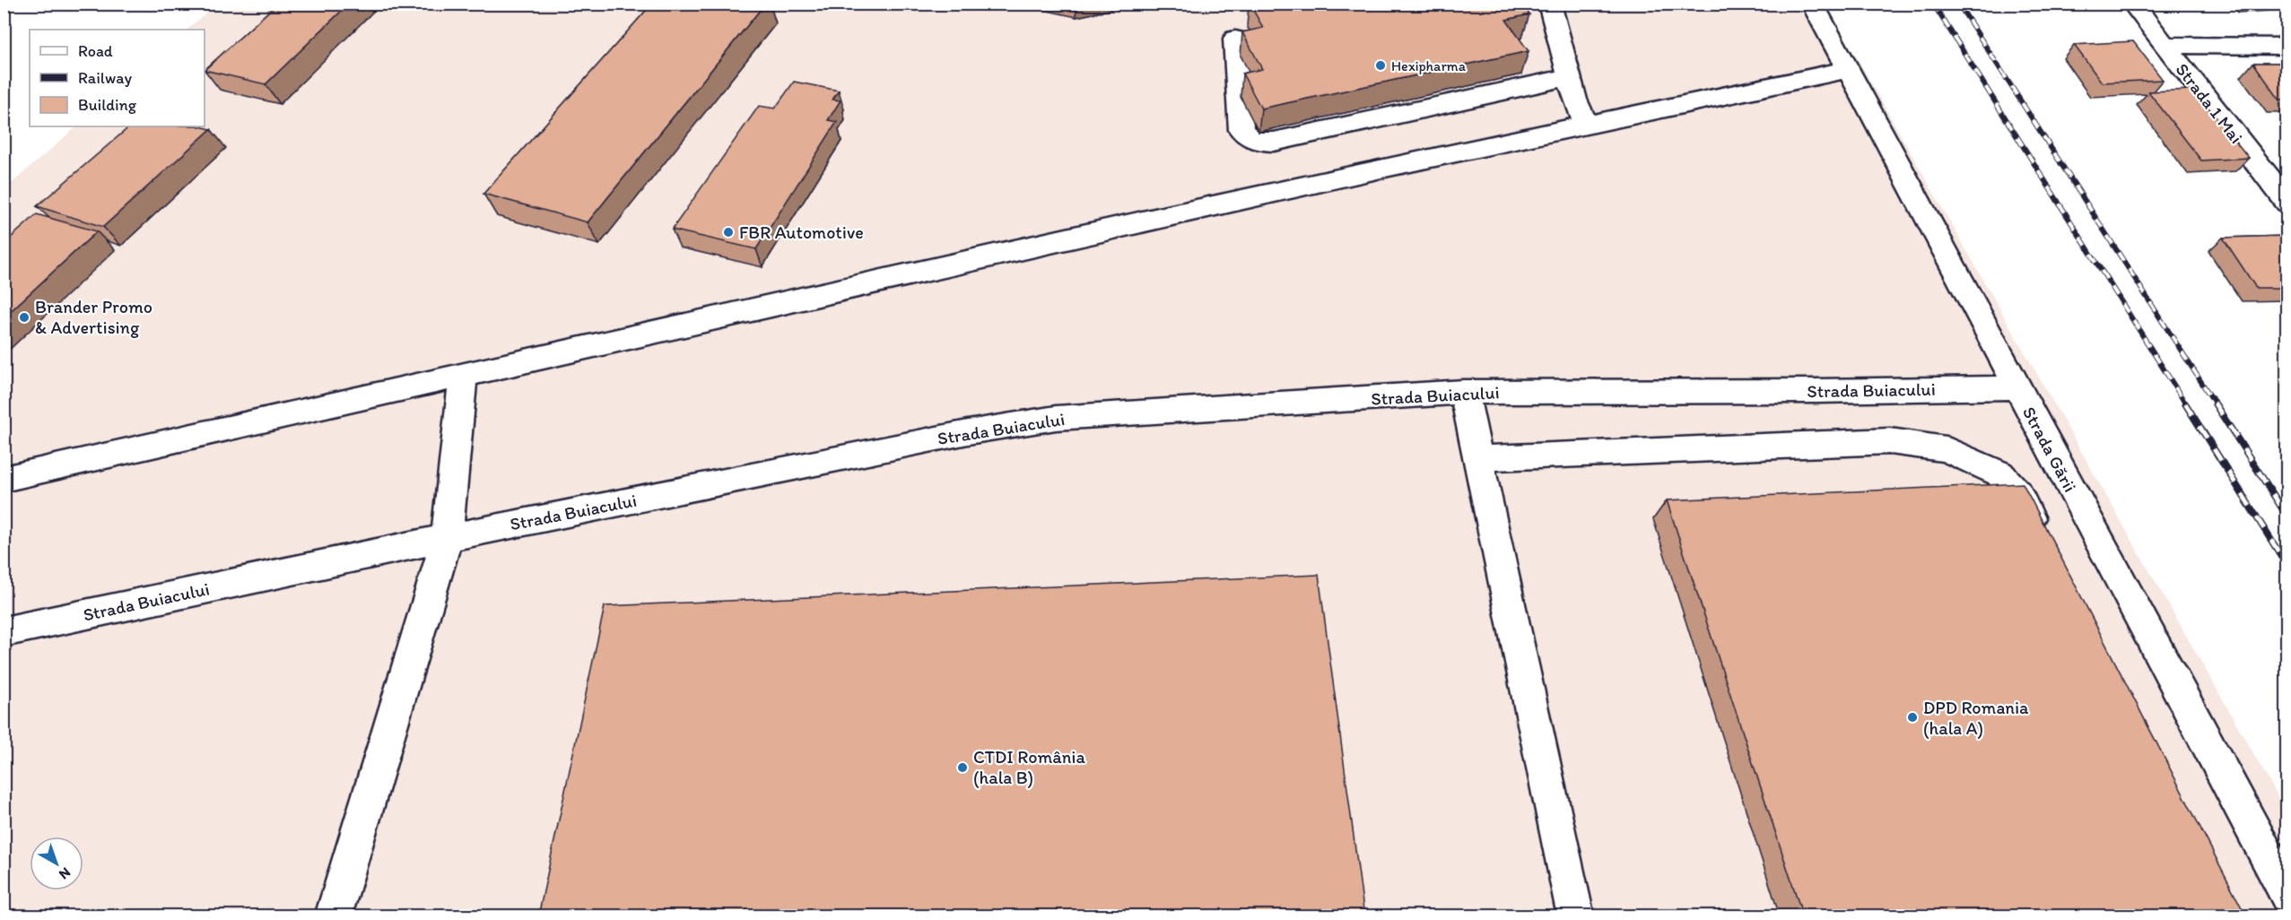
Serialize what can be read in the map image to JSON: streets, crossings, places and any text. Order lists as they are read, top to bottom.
{
  "streets": {
    "street": ["Strada 1 Mai", "Strada Buiacului", "Strada Gării"]
  },
  "crossings": [
    ["Strada Buiacului", "Strada Gării"]
  ],
  "places": [
    "Hexipharma",
    "FBR Automotive",
    "Brander Promo & Advertising",
    "DPD Romania (hala A)",
    "CTDI România (hala B)"
  ],
  "legend": ["Road", "Railway", "Building"],
  "north": "bottom right"
}
